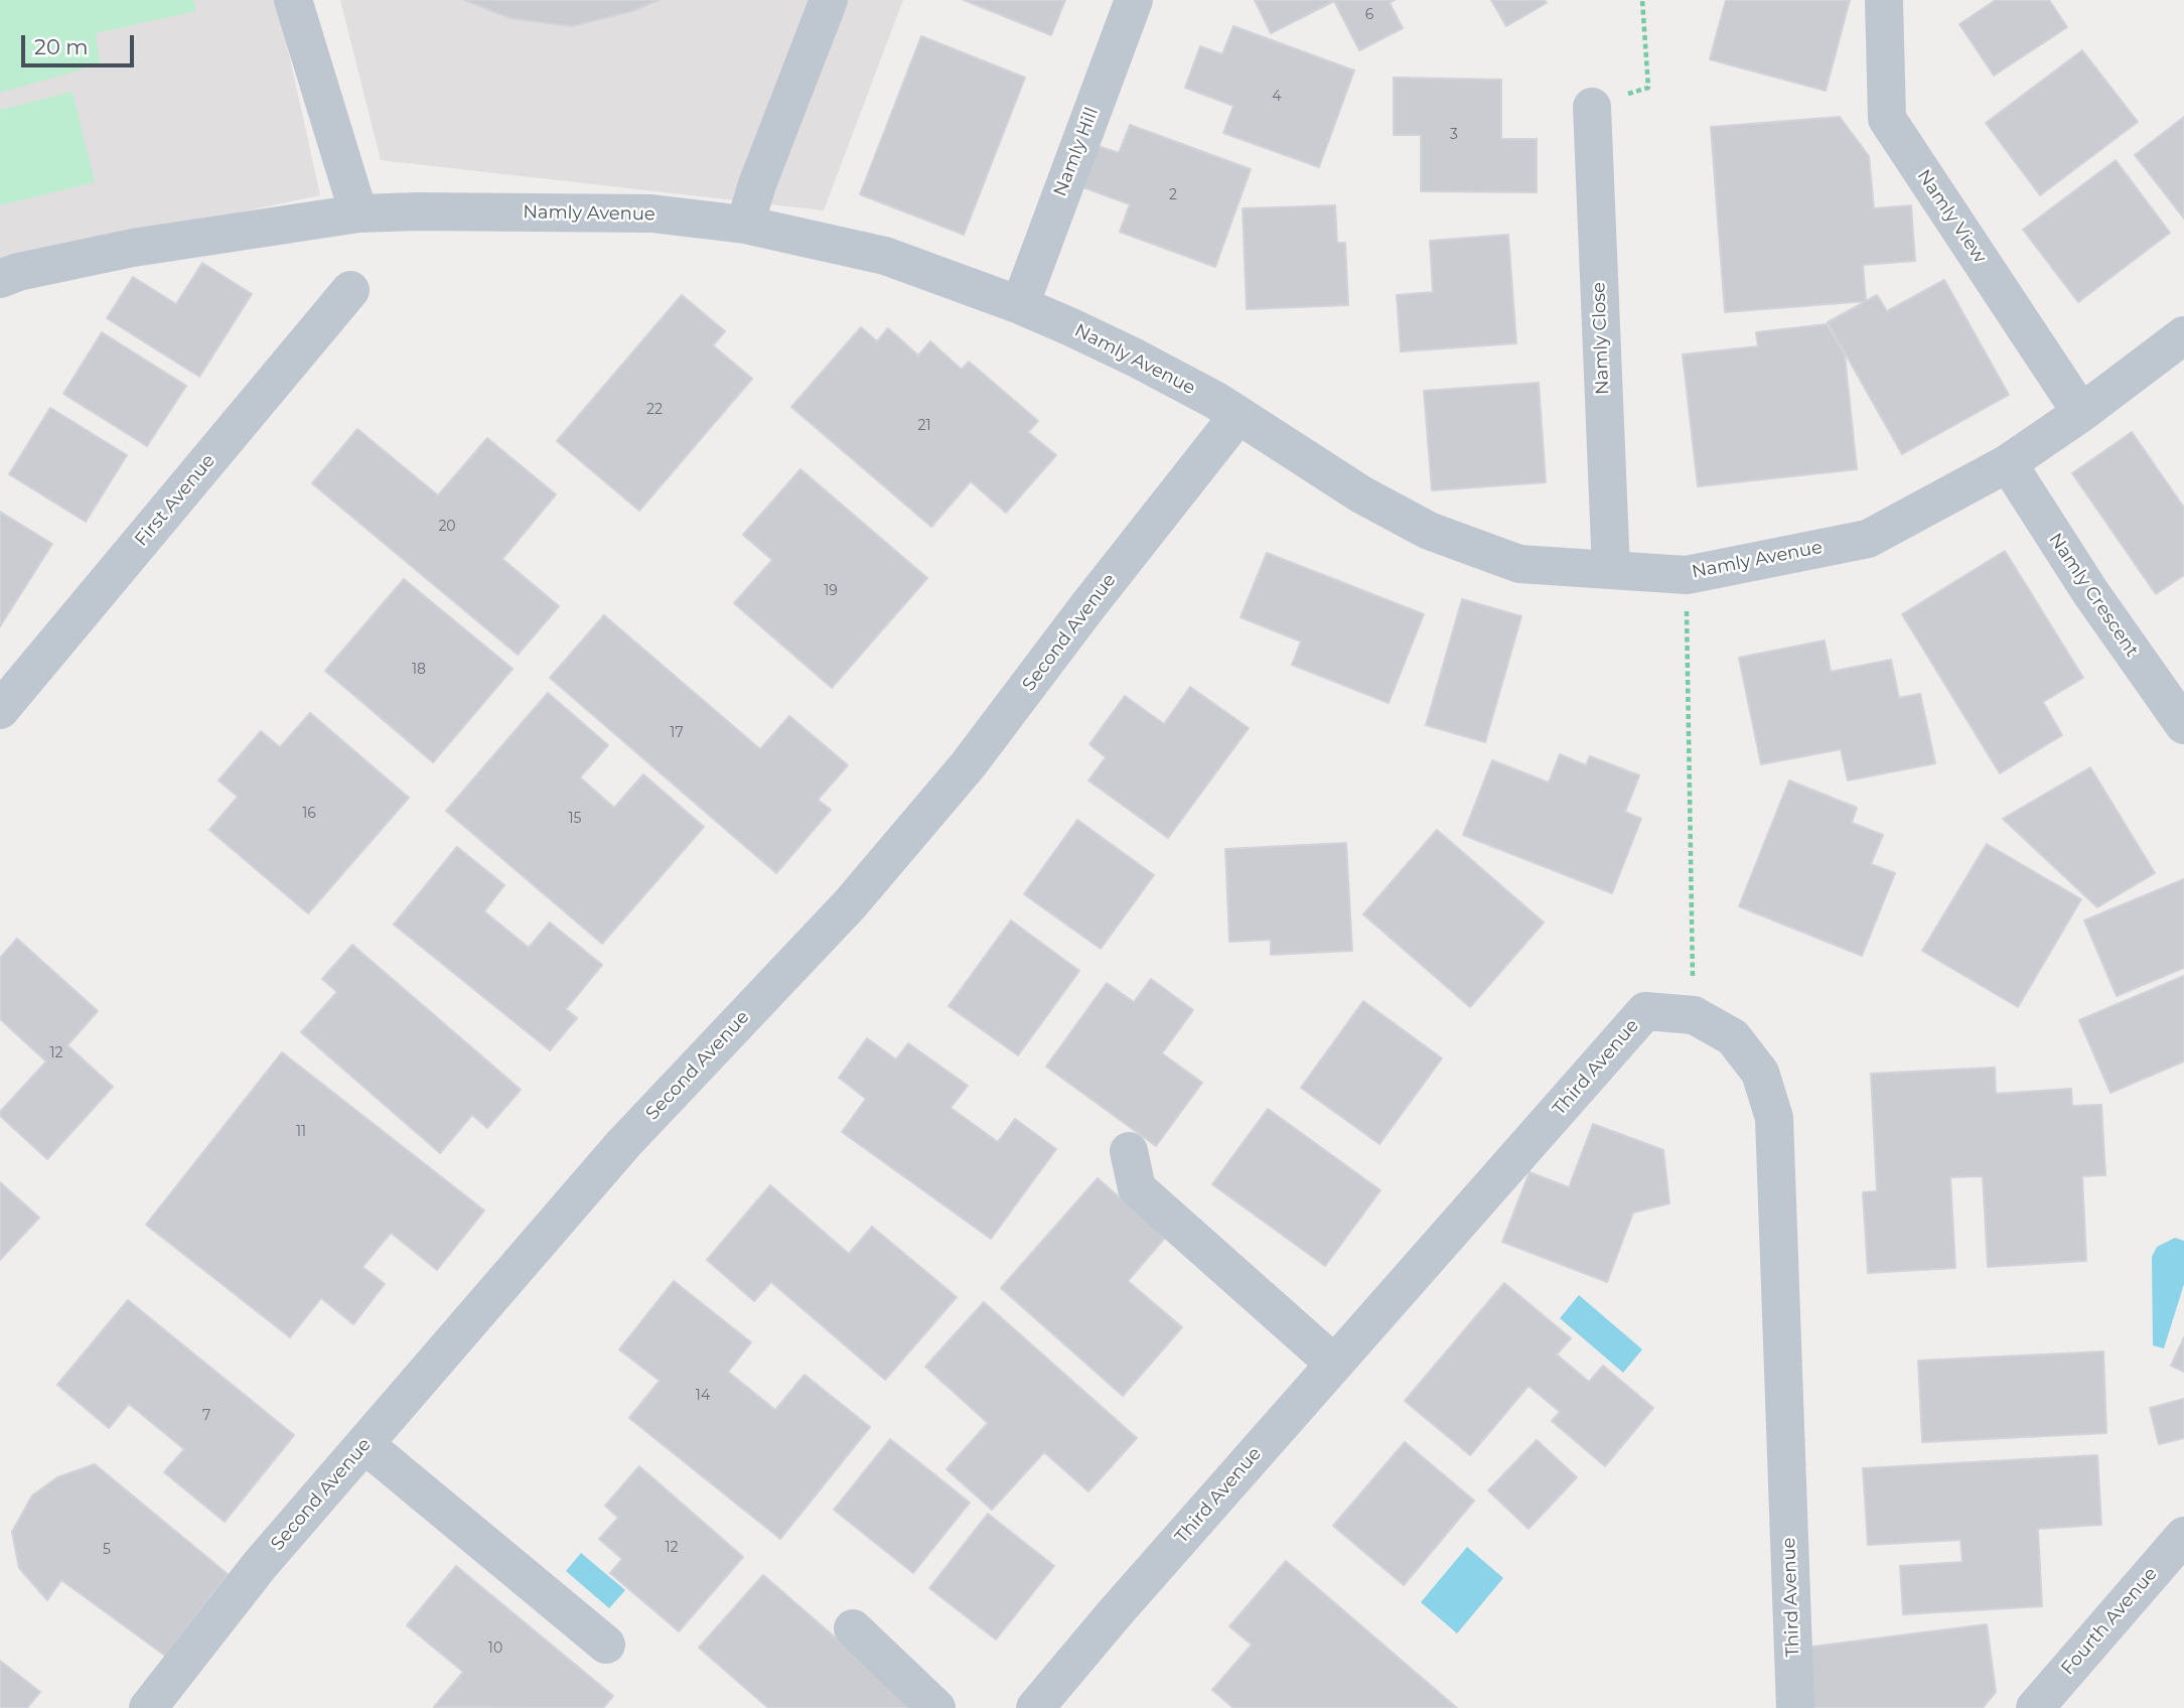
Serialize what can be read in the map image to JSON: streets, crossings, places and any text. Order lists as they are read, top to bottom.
{
  "streets": {
    "street": [
      "Namly Hill",
      "Namly Avenue",
      "Namly View",
      "Namly Close",
      "First Avenue",
      "Namly Crescent",
      "Second Avenue",
      "Third Avenue",
      "Fourth Avenue"
    ]
  },
  "crossings": [
    ["Namly Hill", "Namly Avenue"],
    ["Namly Avenue", "Namly View"],
    ["Namly Avenue", "Namly Close"],
    ["Namly Avenue", "Namly Crescent"],
    ["Namly Avenue", "Second Avenue"]
  ],
  "house_numbers": [
    "6",
    "4",
    "3",
    "2",
    "22",
    "21",
    "20",
    "19",
    "18",
    "17",
    "16",
    "15",
    "12",
    "11",
    "14",
    "7",
    "12",
    "5",
    "10"
  ],
  "scale_bar": "20 m"
}
